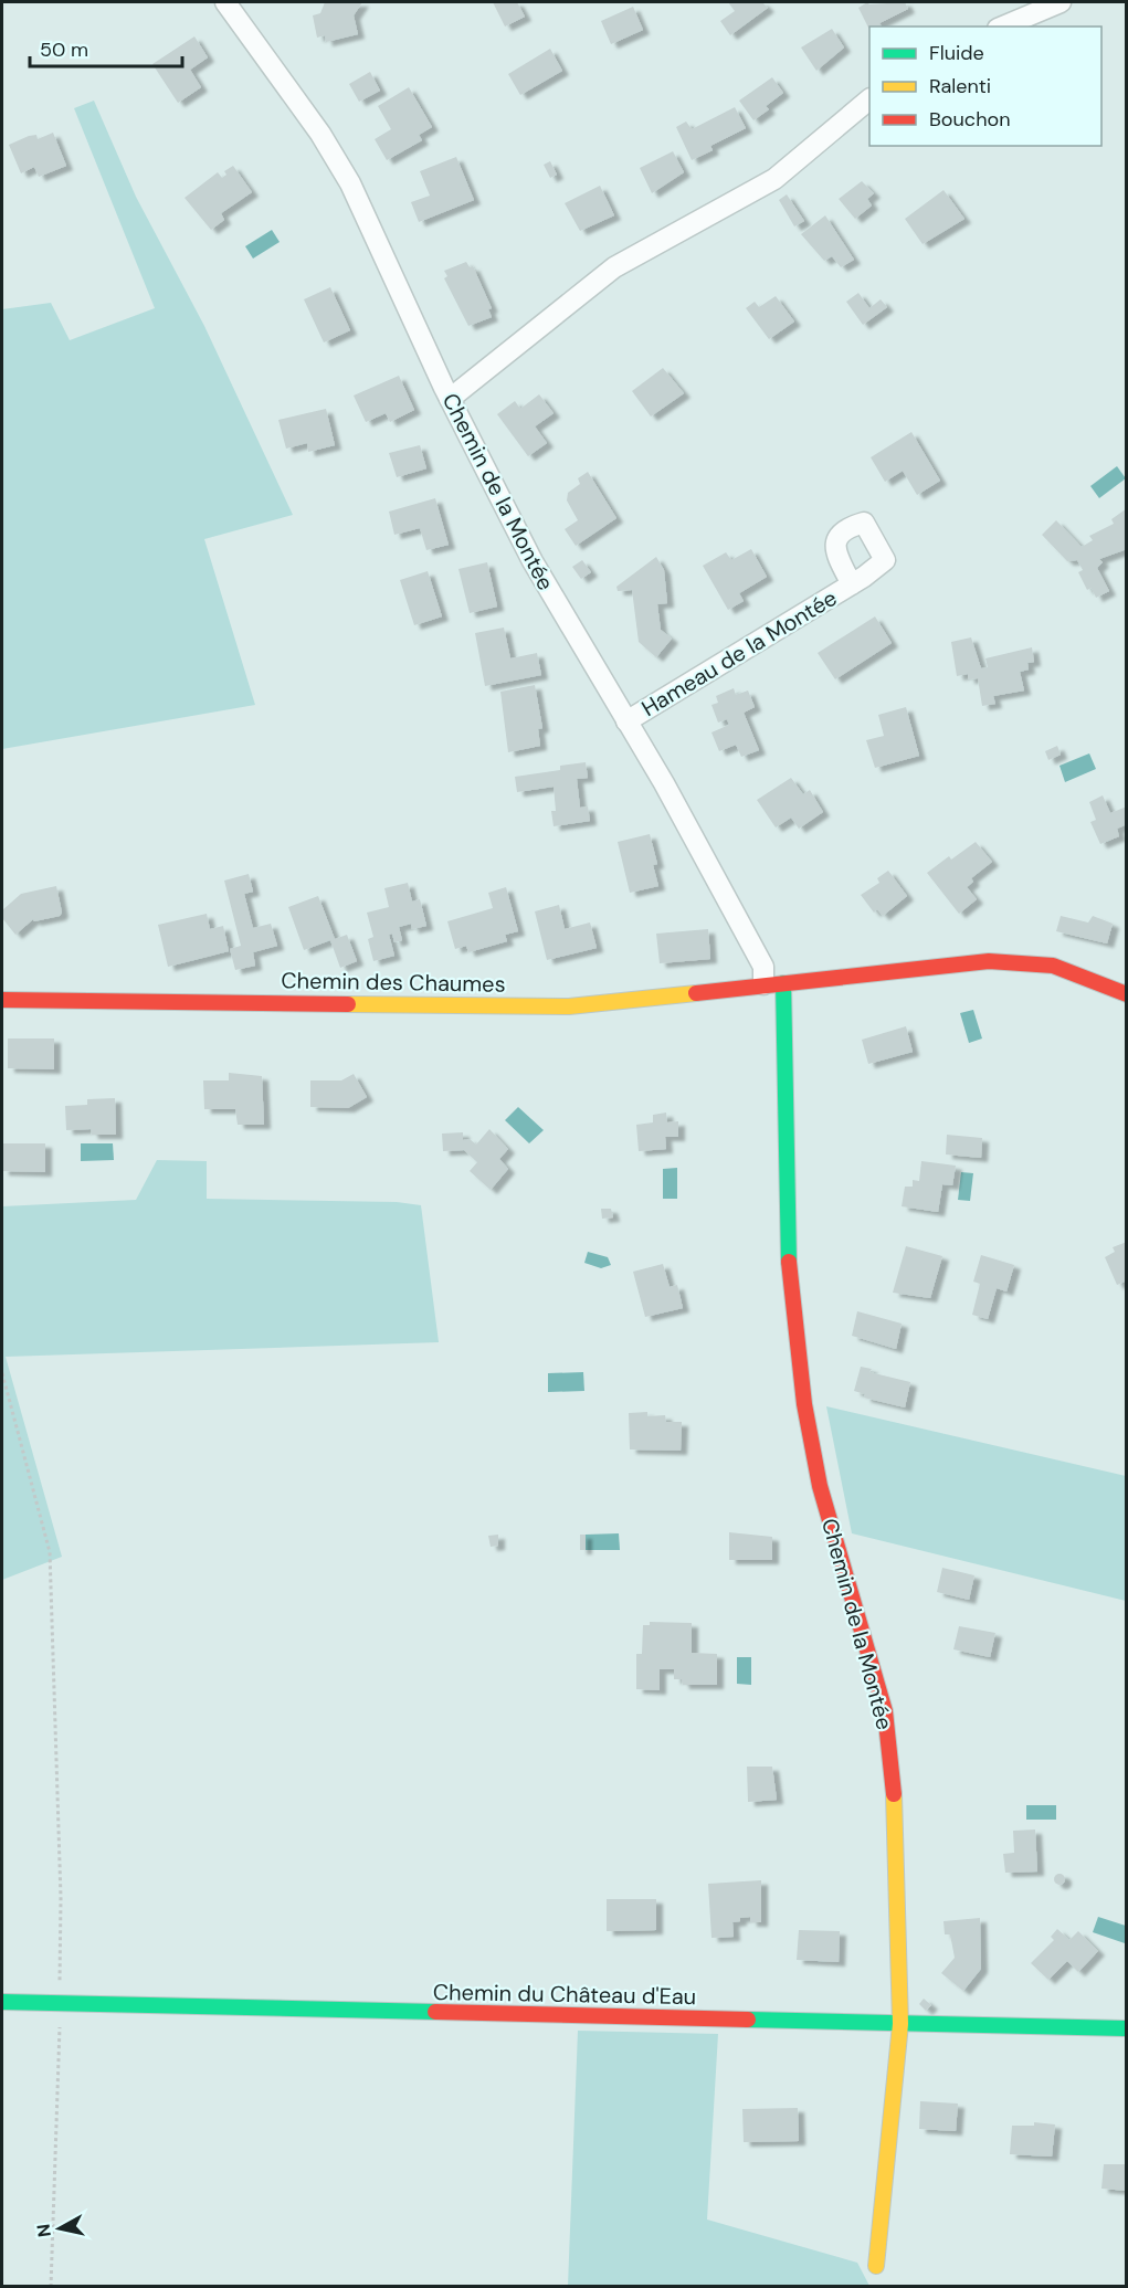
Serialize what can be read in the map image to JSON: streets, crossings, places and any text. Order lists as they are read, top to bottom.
{
  "streets": {
    "street": [
      "Chemin de la Montée",
      "Hameau de la Montée",
      "Chemin des Chaumes",
      "Chemin du Château d'Eau"
    ]
  },
  "crossings": [
    ["Chemin de la Montée", "Hameau de la Montée"],
    ["Chemin de la Montée", "Chemin des Chaumes"],
    ["Chemin de la Montée", "Chemin du Château d'Eau"]
  ],
  "legend": ["Fluide", "Ralenti", "Bouchon"],
  "scale_bar": "50 m",
  "north": "left"
}
